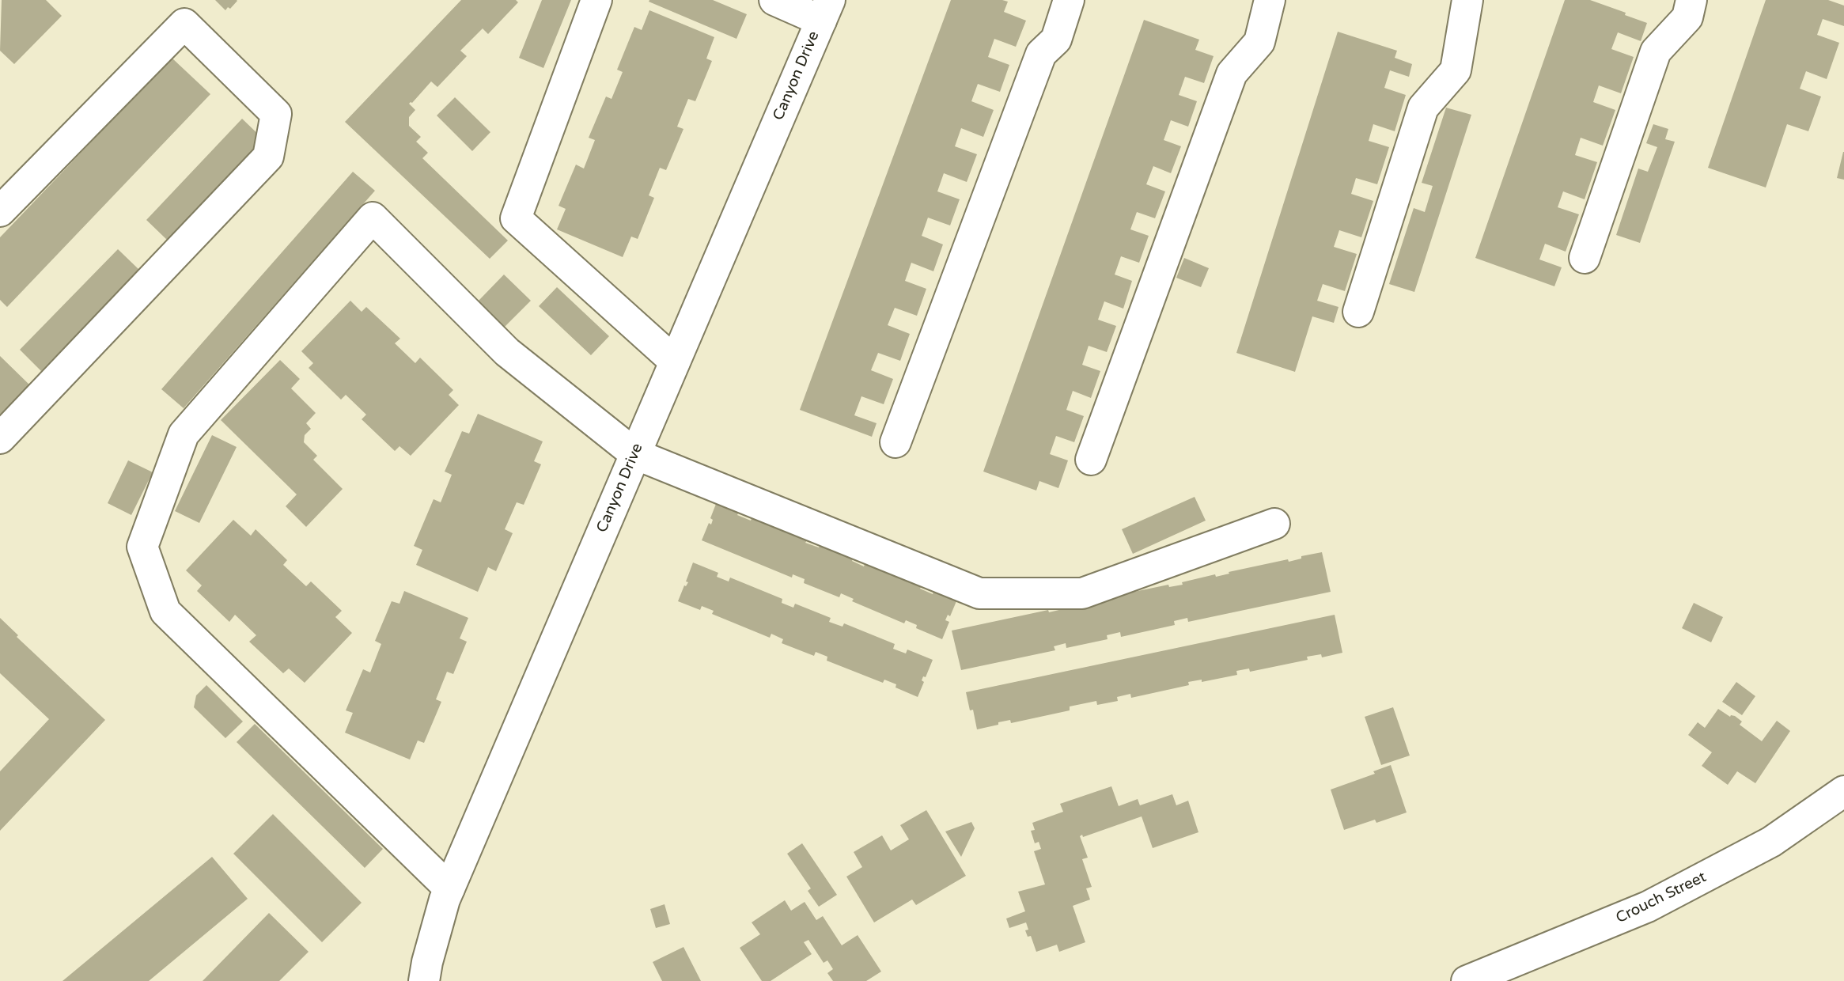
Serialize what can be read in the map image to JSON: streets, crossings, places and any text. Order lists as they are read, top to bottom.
{
  "streets": {
    "street": ["Canyon Drive", "Crouch Street"]
  }
}
